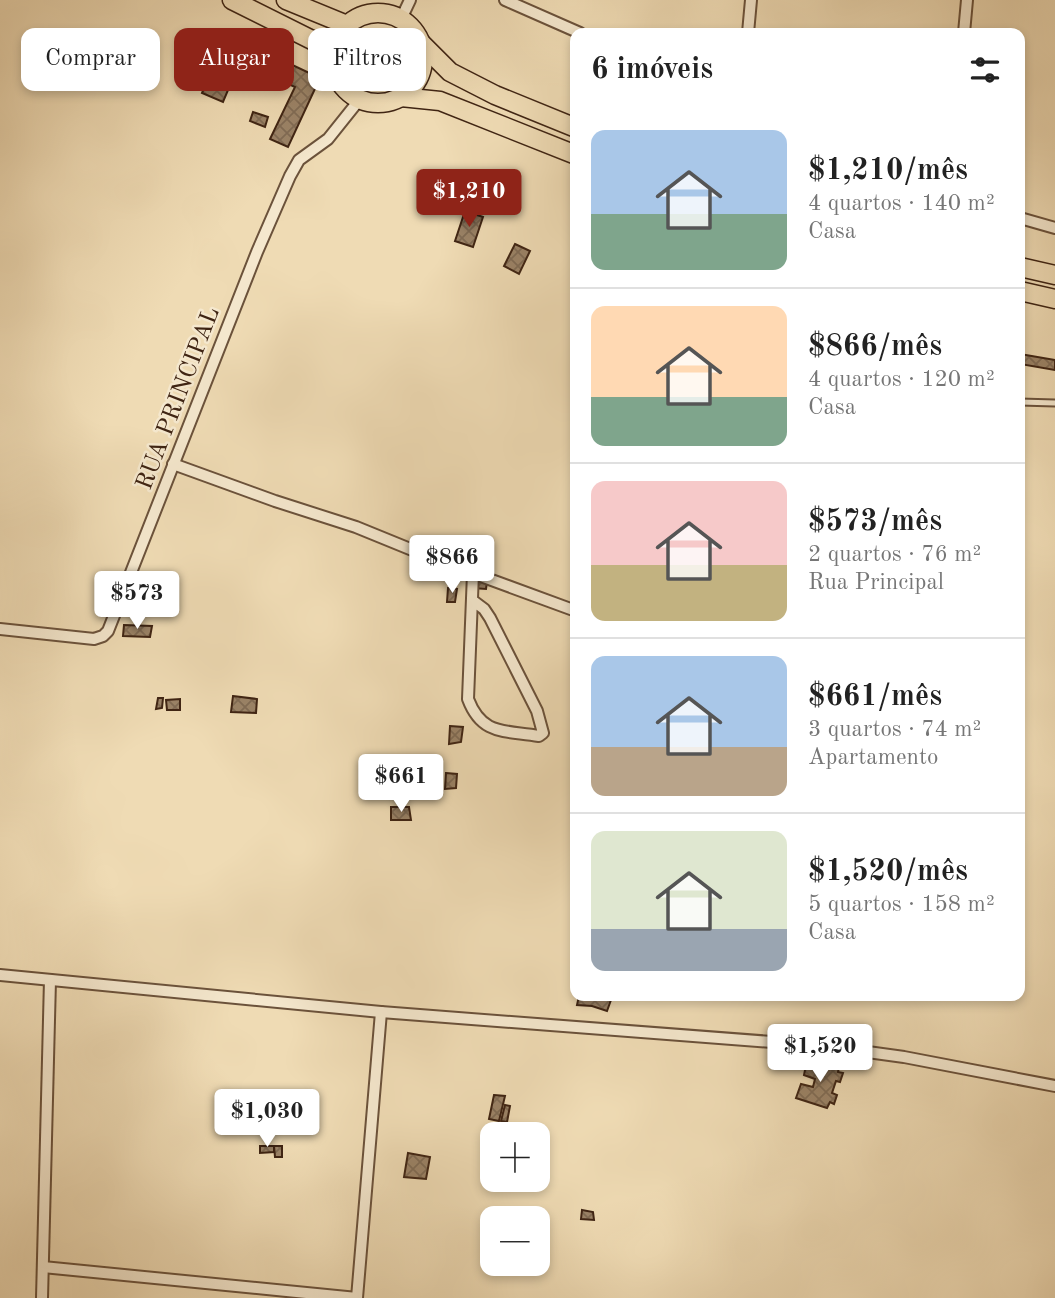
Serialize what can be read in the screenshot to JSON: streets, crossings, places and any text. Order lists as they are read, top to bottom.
{
  "streets": {
    "street": ["RUA PRINCIPAL"]
  },
  "page": {
    "chip": ["Comprar", "Alugar", "Filtros"],
    "heading": "6 imóveis",
    "list": [
      {
        "name": "$1,210/mês",
        "note": "4 quartos · 140 m² · Casa"
      },
      {
        "name": "$866/mês",
        "note": "4 quartos · 120 m² · Casa"
      },
      {
        "name": "$573/mês",
        "note": "2 quartos · 76 m² · Rua Principal"
      },
      {
        "name": "$661/mês",
        "note": "3 quartos · 74 m² · Apartamento"
      },
      {
        "name": "$1,520/mês",
        "note": "5 quartos · 158 m² · Casa"
      }
    ],
    "price": [
      "$1,210",
      "$866",
      "$573",
      "$661",
      "$1,520",
      "$1,030"
    ],
    "map_buttons": ["+", "−"]
  }
}
